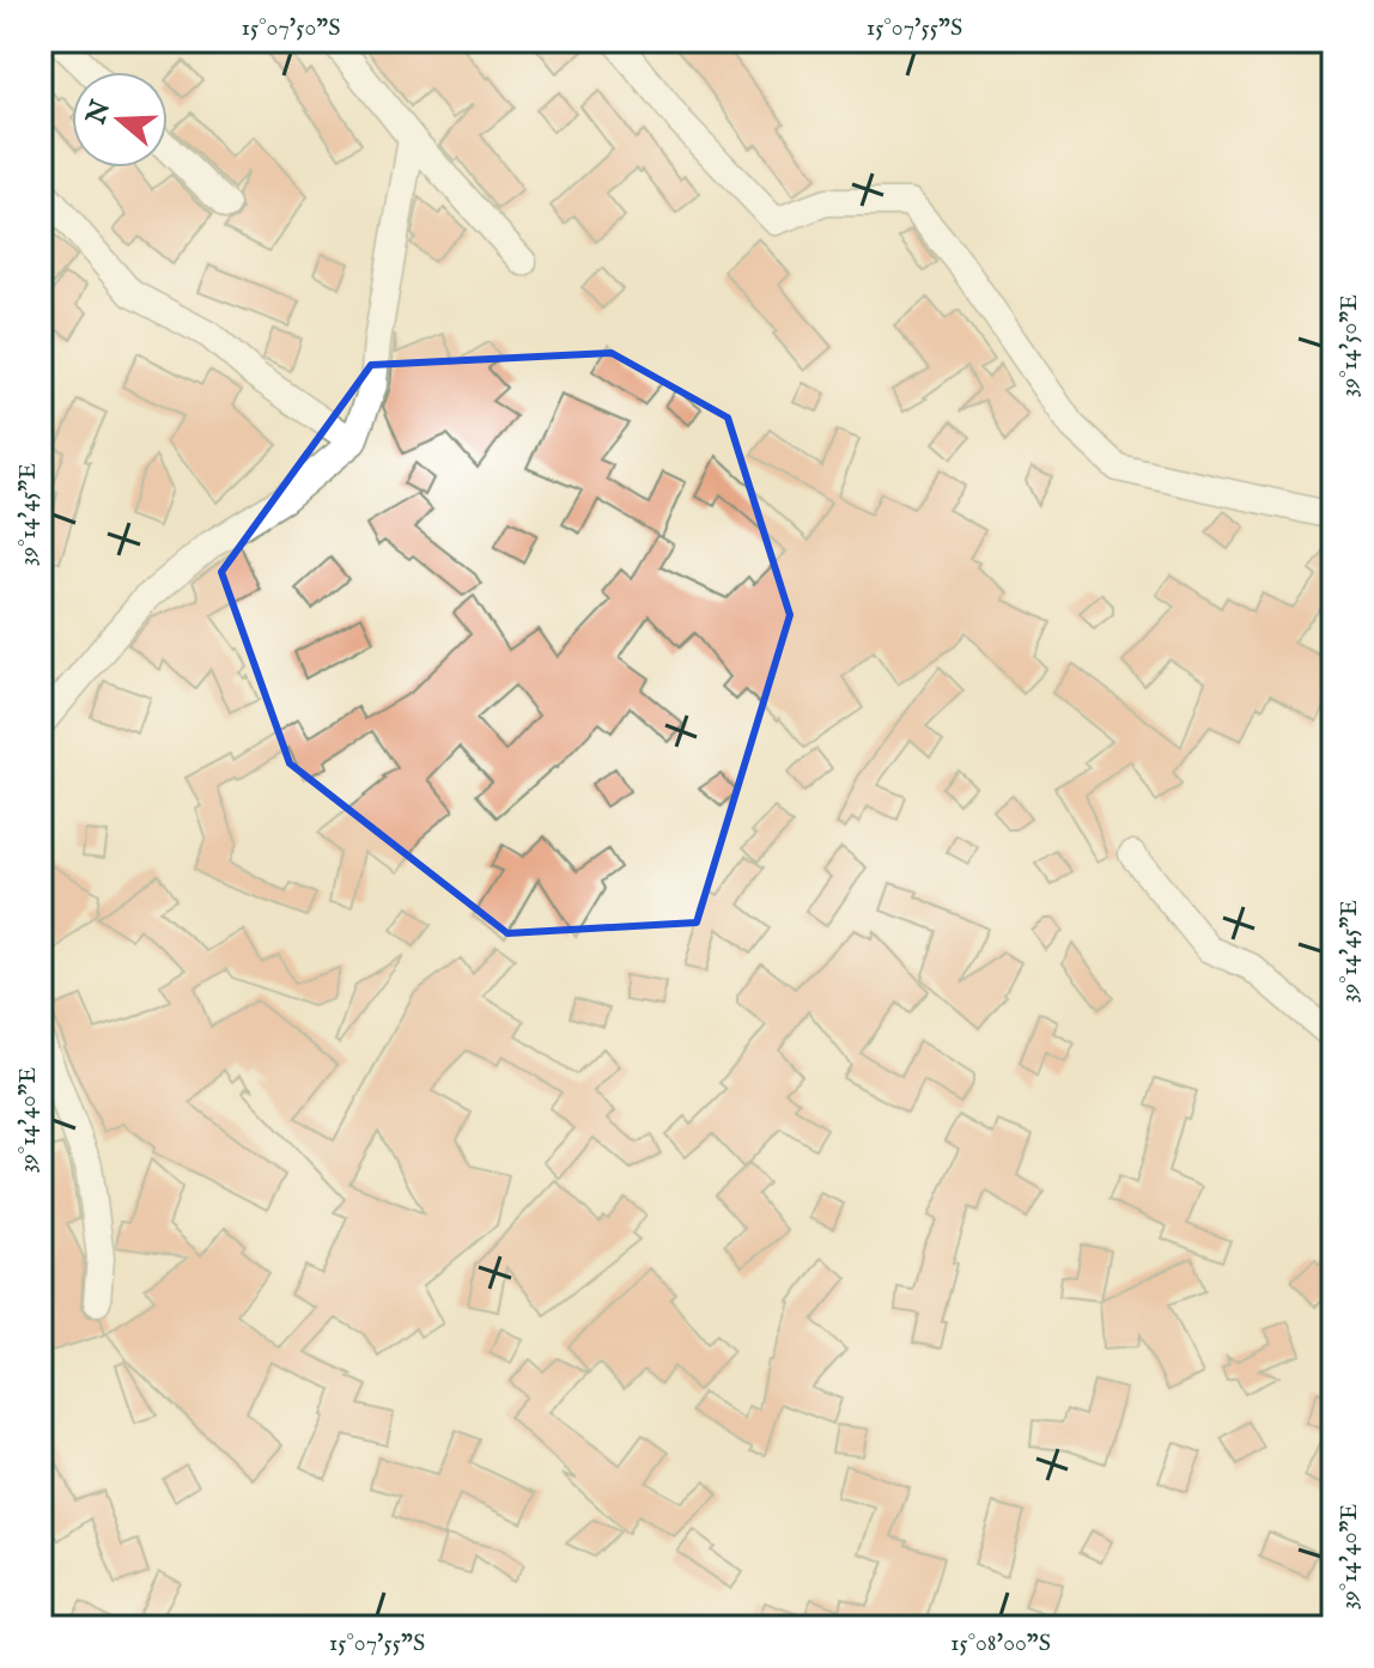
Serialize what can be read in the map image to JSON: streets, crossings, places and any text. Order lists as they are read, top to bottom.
{
  "north": "left",
  "coordinates": [
    "15°07'50\"S",
    "15°07'55\"S",
    "39°14'50\"E",
    "39°14'45\"E",
    "39°14'40\"E",
    "15°08'00\"S"
  ]
}
